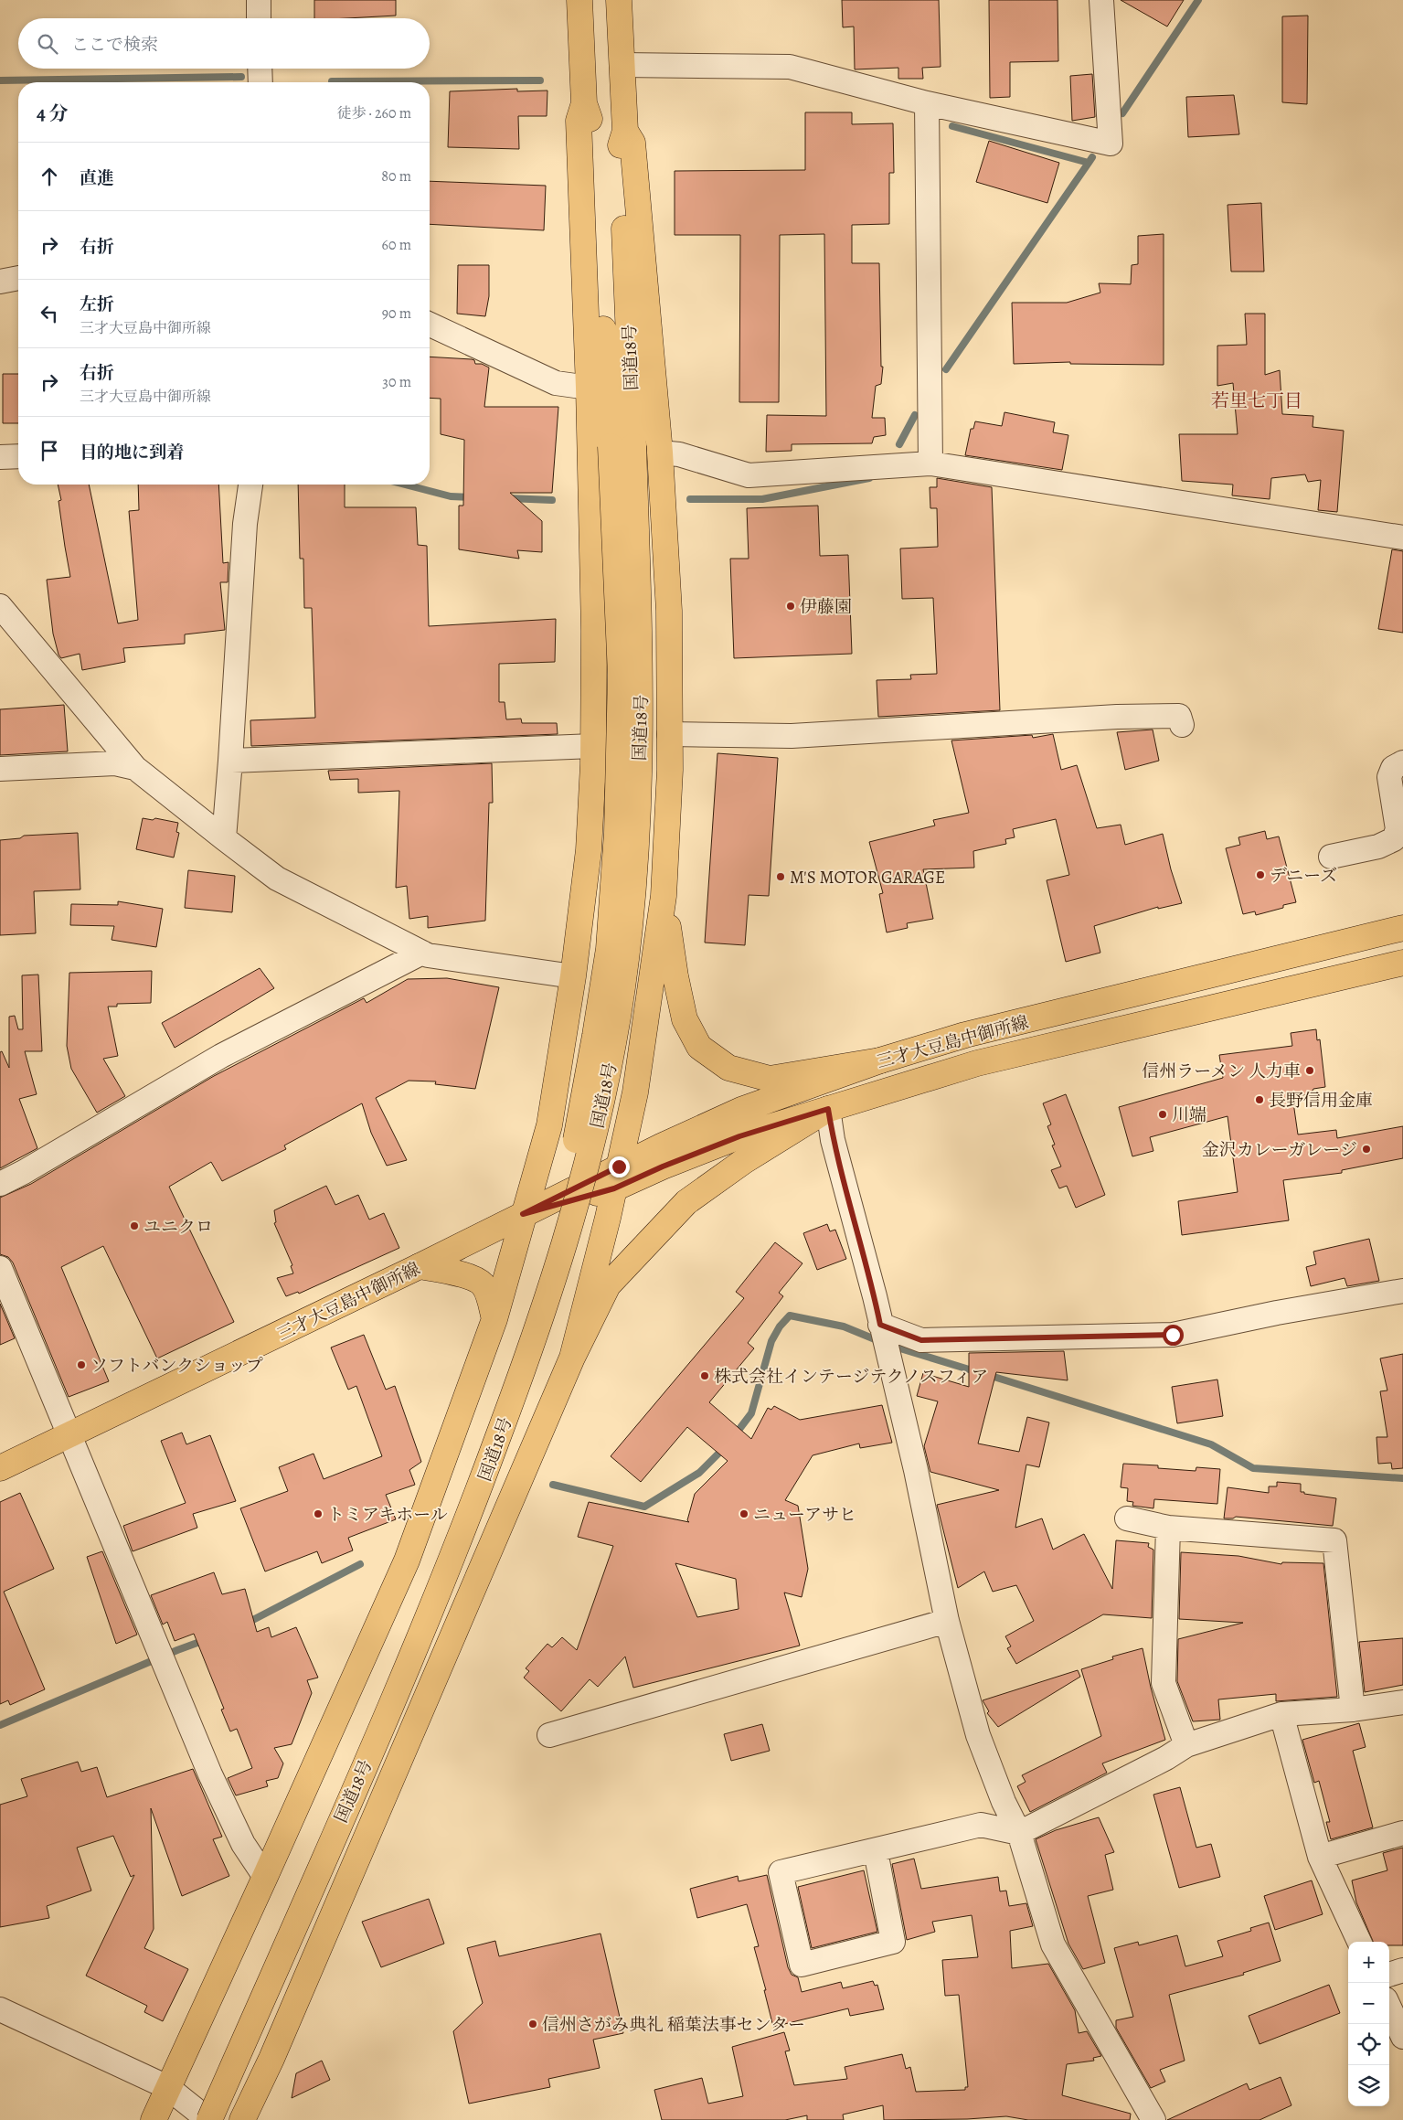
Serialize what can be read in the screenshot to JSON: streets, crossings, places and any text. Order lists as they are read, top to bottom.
{
  "streets": {
    "main road": ["国道18号", "三才大豆島中御所線"]
  },
  "districts": ["若里七丁目"],
  "places": [
    "伊藤園",
    "デニーズ",
    "M'S MOTOR GARAGE",
    "信州ラーメン 人力車",
    "長野信用金庫",
    "川端",
    "金沢カレーガレージ",
    "ユニクロ",
    "ソフトバンクショップ",
    "株式会社インテージテクノスフィア",
    "トミアキホール",
    "ニューアサヒ",
    "信州さがみ典礼 稲葉法事センター"
  ],
  "page": {
    "search": "ここで検索",
    "heading": ["4 分", "徒歩 · 260 m"],
    "list": [
      ["直進", "80 m"],
      ["右折", "60 m"],
      ["左折", "三才大豆島中御所線", "90 m"],
      ["右折", "三才大豆島中御所線", "30 m"],
      "目的地に到着"
    ],
    "map_buttons": ["+", "−"]
  }
}
